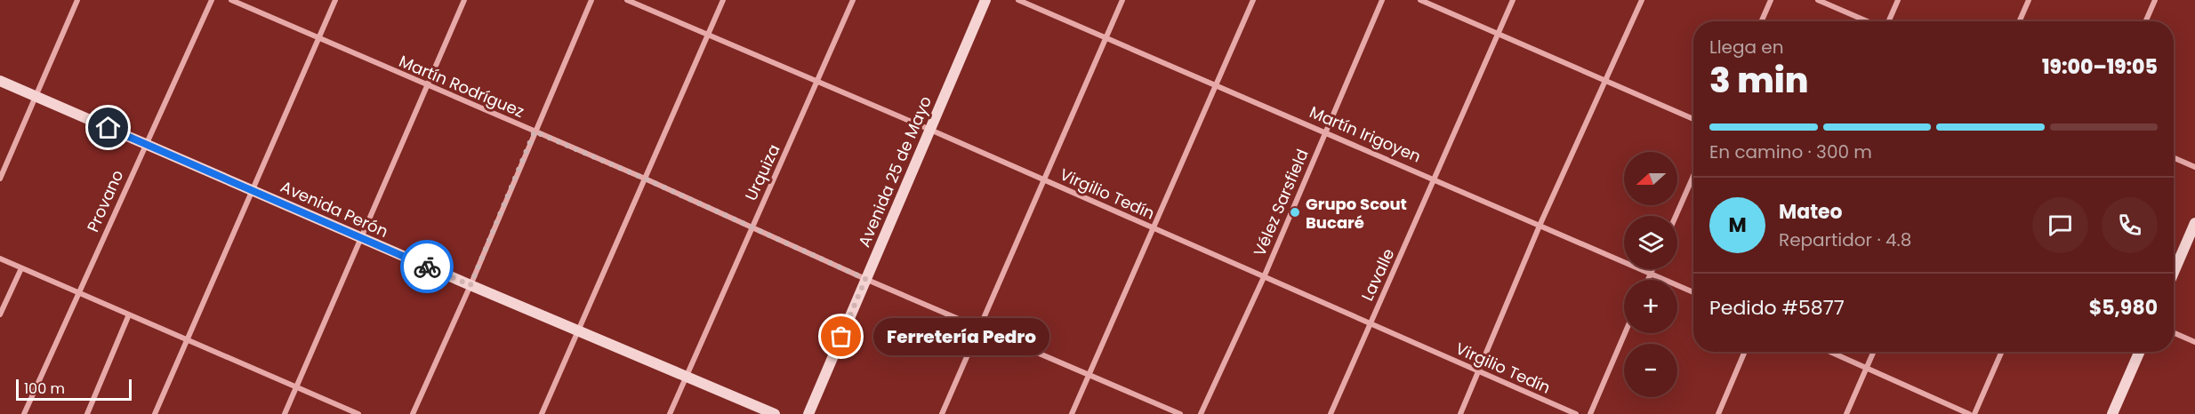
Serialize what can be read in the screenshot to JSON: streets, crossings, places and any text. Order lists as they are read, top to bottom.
{
  "streets": {
    "main road": ["Avenida 25 de Mayo", "Avenida Perón"],
    "street": [
      "Martín Rodríguez",
      "Martín Irigoyen",
      "Urquiza",
      "Virgilio Tedín",
      "Provano",
      "Vélez Sarsfield",
      "Lavalle"
    ]
  },
  "crossings": [
    ["Martín Rodríguez", "Avenida 25 de Mayo"],
    ["Martín Rodríguez", "Urquiza"],
    ["Martín Irigoyen", "Vélez Sarsfield"],
    ["Martín Irigoyen", "Lavalle"],
    ["Avenida 25 de Mayo", "Virgilio Tedín"],
    ["Urquiza", "Virgilio Tedín"],
    ["Urquiza", "Avenida Perón"],
    ["Virgilio Tedín", "Vélez Sarsfield"],
    ["Virgilio Tedín", "Lavalle"],
    ["Provano", "Avenida Perón"]
  ],
  "places": ["Grupo Scout Bucaré", "Ferretería Pedro"],
  "scale_bar": "100 m",
  "north": "left",
  "page": {
    "heading": ["3 min", "Llega en", "19:00–19:05"],
    "panel": [
      "Mateo",
      "Repartidor · 4.8",
      "Pedido #5877",
      "$5,980"
    ],
    "bar": "En camino · 300 m",
    "map_buttons": ["+", "−"],
    "round": "M",
    "bubble": "Ferretería Pedro",
    "scale": "100 m"
  }
}
